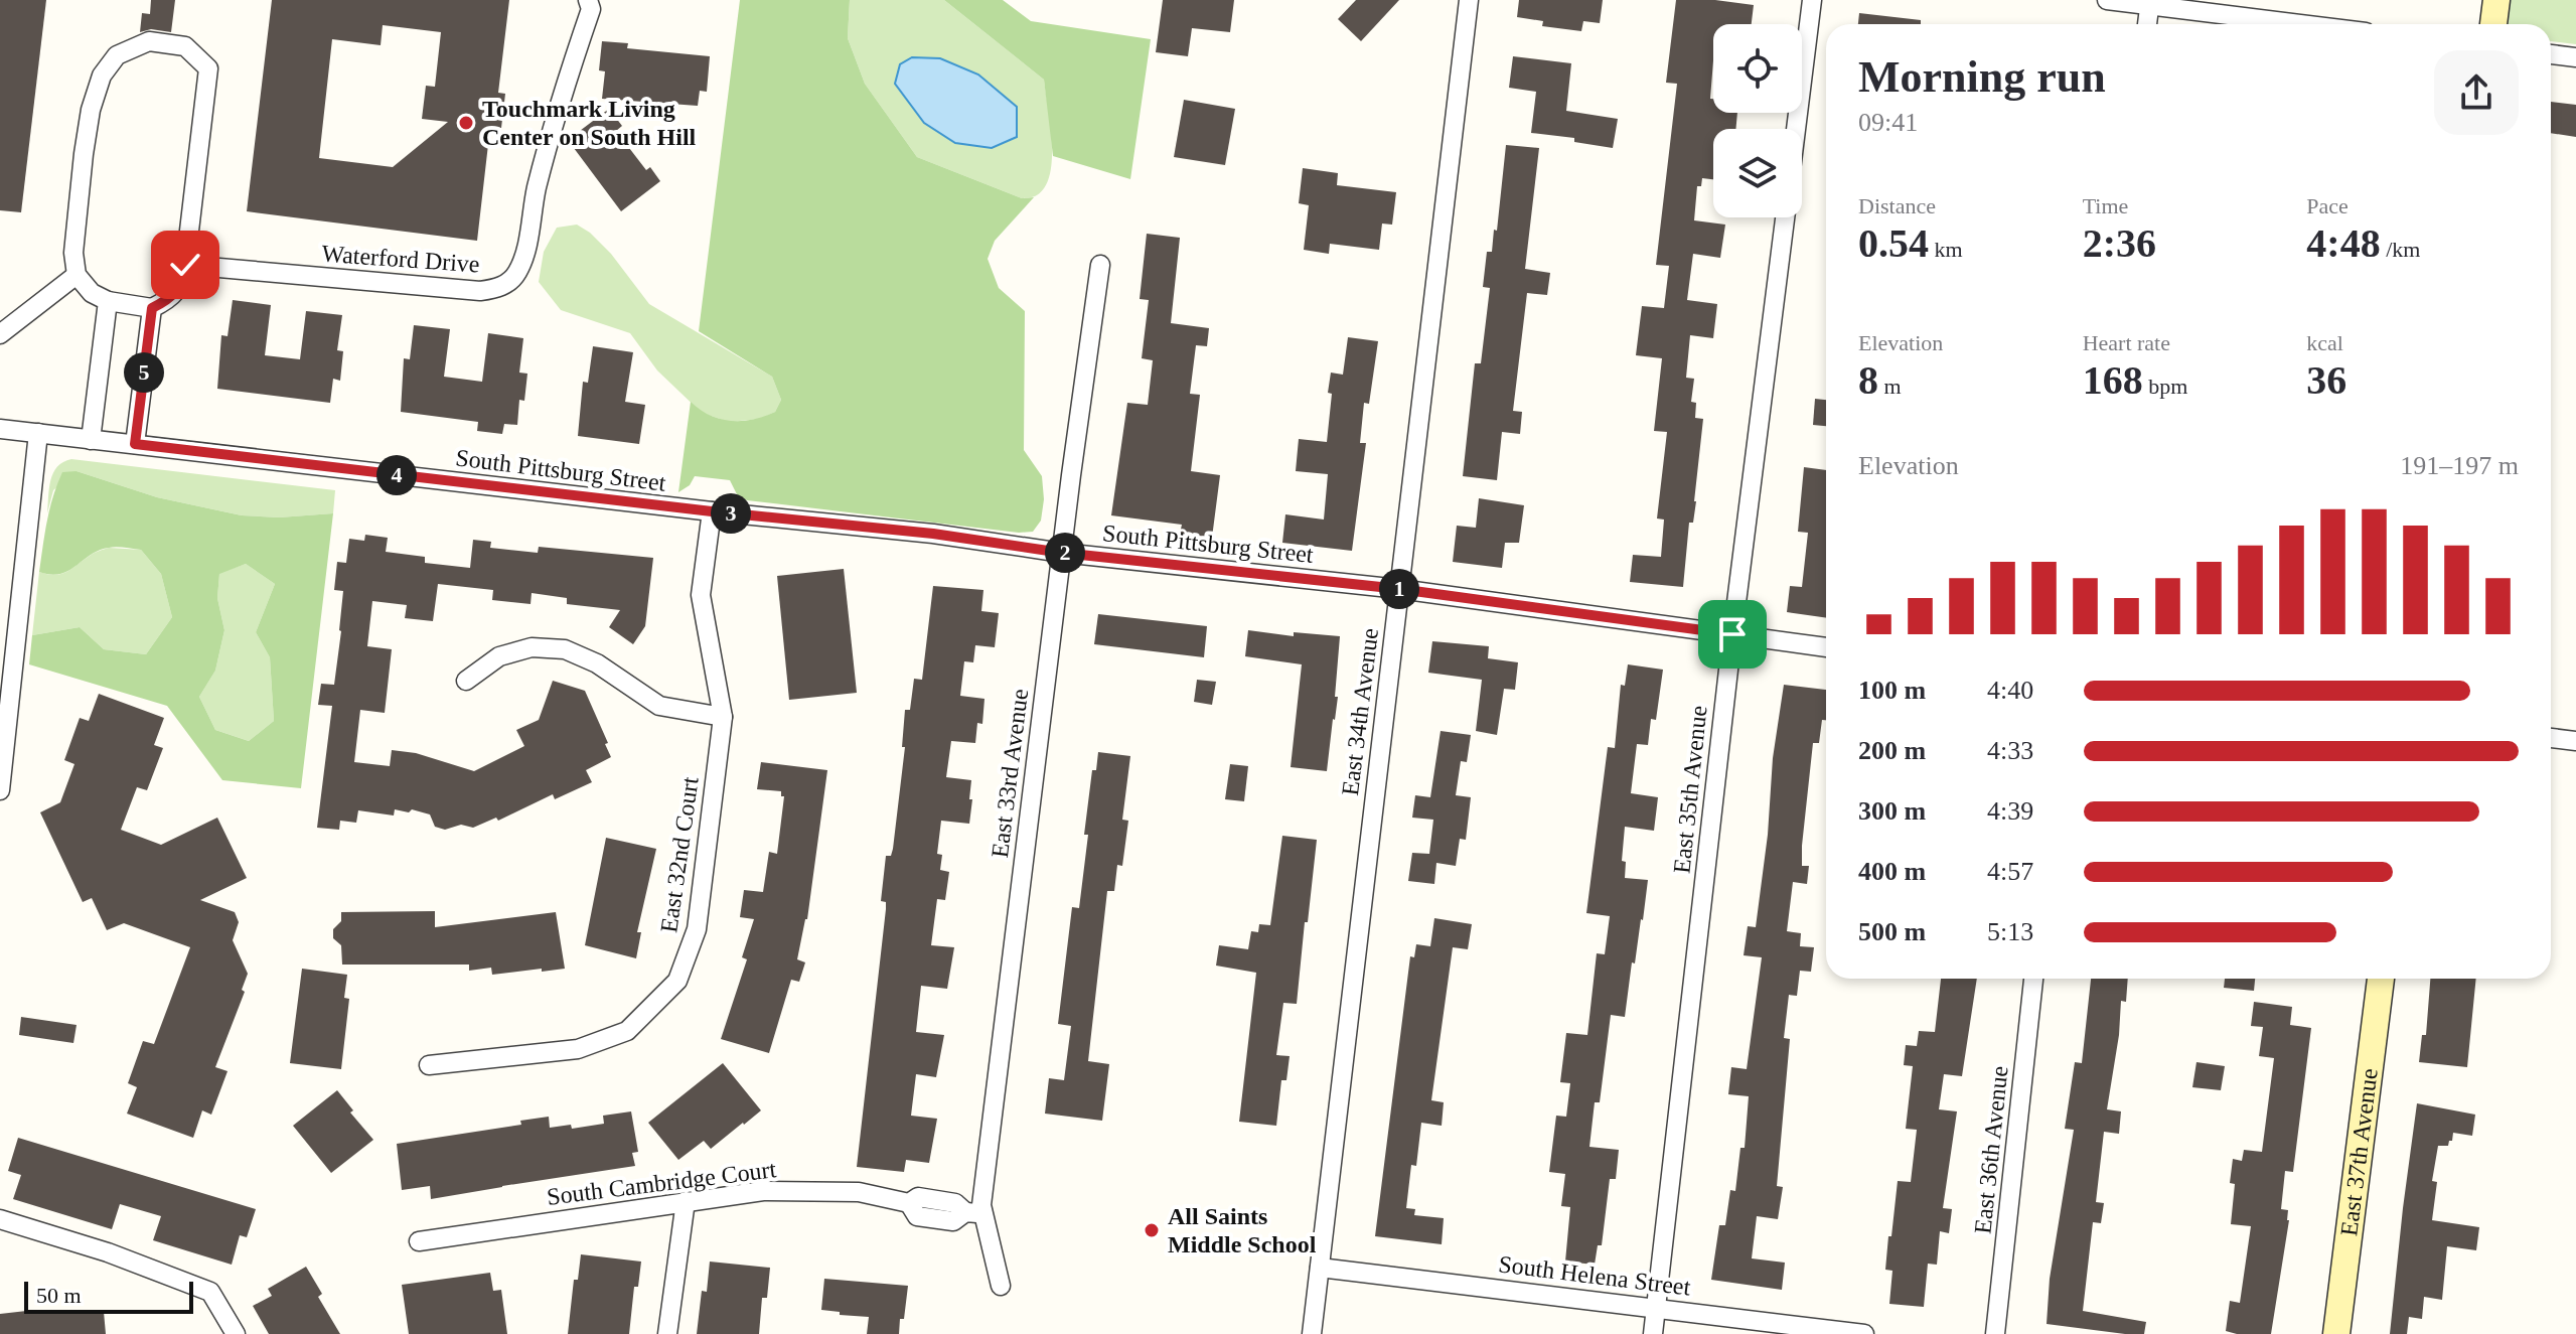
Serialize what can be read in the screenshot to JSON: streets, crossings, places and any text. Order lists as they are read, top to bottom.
{
  "streets": {
    "street": [
      "Waterford Drive",
      "South Pittsburg Street",
      "East 34th Avenue",
      "East 33rd Avenue",
      "East 35th Avenue",
      "East 32nd Court",
      "East 36th Avenue",
      "East 37th Avenue",
      "South Cambridge Court",
      "South Helena Street"
    ]
  },
  "crossings": [
    ["South Pittsburg Street", "East 34th Avenue"],
    ["South Pittsburg Street", "East 33rd Avenue"],
    ["South Pittsburg Street", "East 35th Avenue"],
    ["South Pittsburg Street", "East 32nd Court"],
    ["East 34th Avenue", "South Helena Street"],
    ["East 33rd Avenue", "South Cambridge Court"],
    ["East 35th Avenue", "South Helena Street"]
  ],
  "places": ["Touchmark Living Center on South Hill", "All Saints Middle School"],
  "scale_bar": "50 m",
  "page": {
    "heading": ["Morning run", "09:41"],
    "stats": [
      ["Distance", "0.54 km"],
      ["Time", "2:36"],
      ["Pace", "4:48 /km"],
      ["Elevation", "8 m"],
      ["Heart rate", "168 bpm"],
      ["kcal", "36"]
    ],
    "pins": [
      "5",
      "4",
      "3",
      "2",
      "1"
    ],
    "chart": ["Elevation", "191–197 m"],
    "list": [
      {
        "name": "100 m",
        "note": "4:40"
      },
      {
        "name": "200 m",
        "note": "4:33"
      },
      {
        "name": "300 m",
        "note": "4:39"
      },
      {
        "name": "400 m",
        "note": "4:57"
      },
      {
        "name": "500 m",
        "note": "5:13"
      }
    ],
    "scale": "50 m"
  }
}
